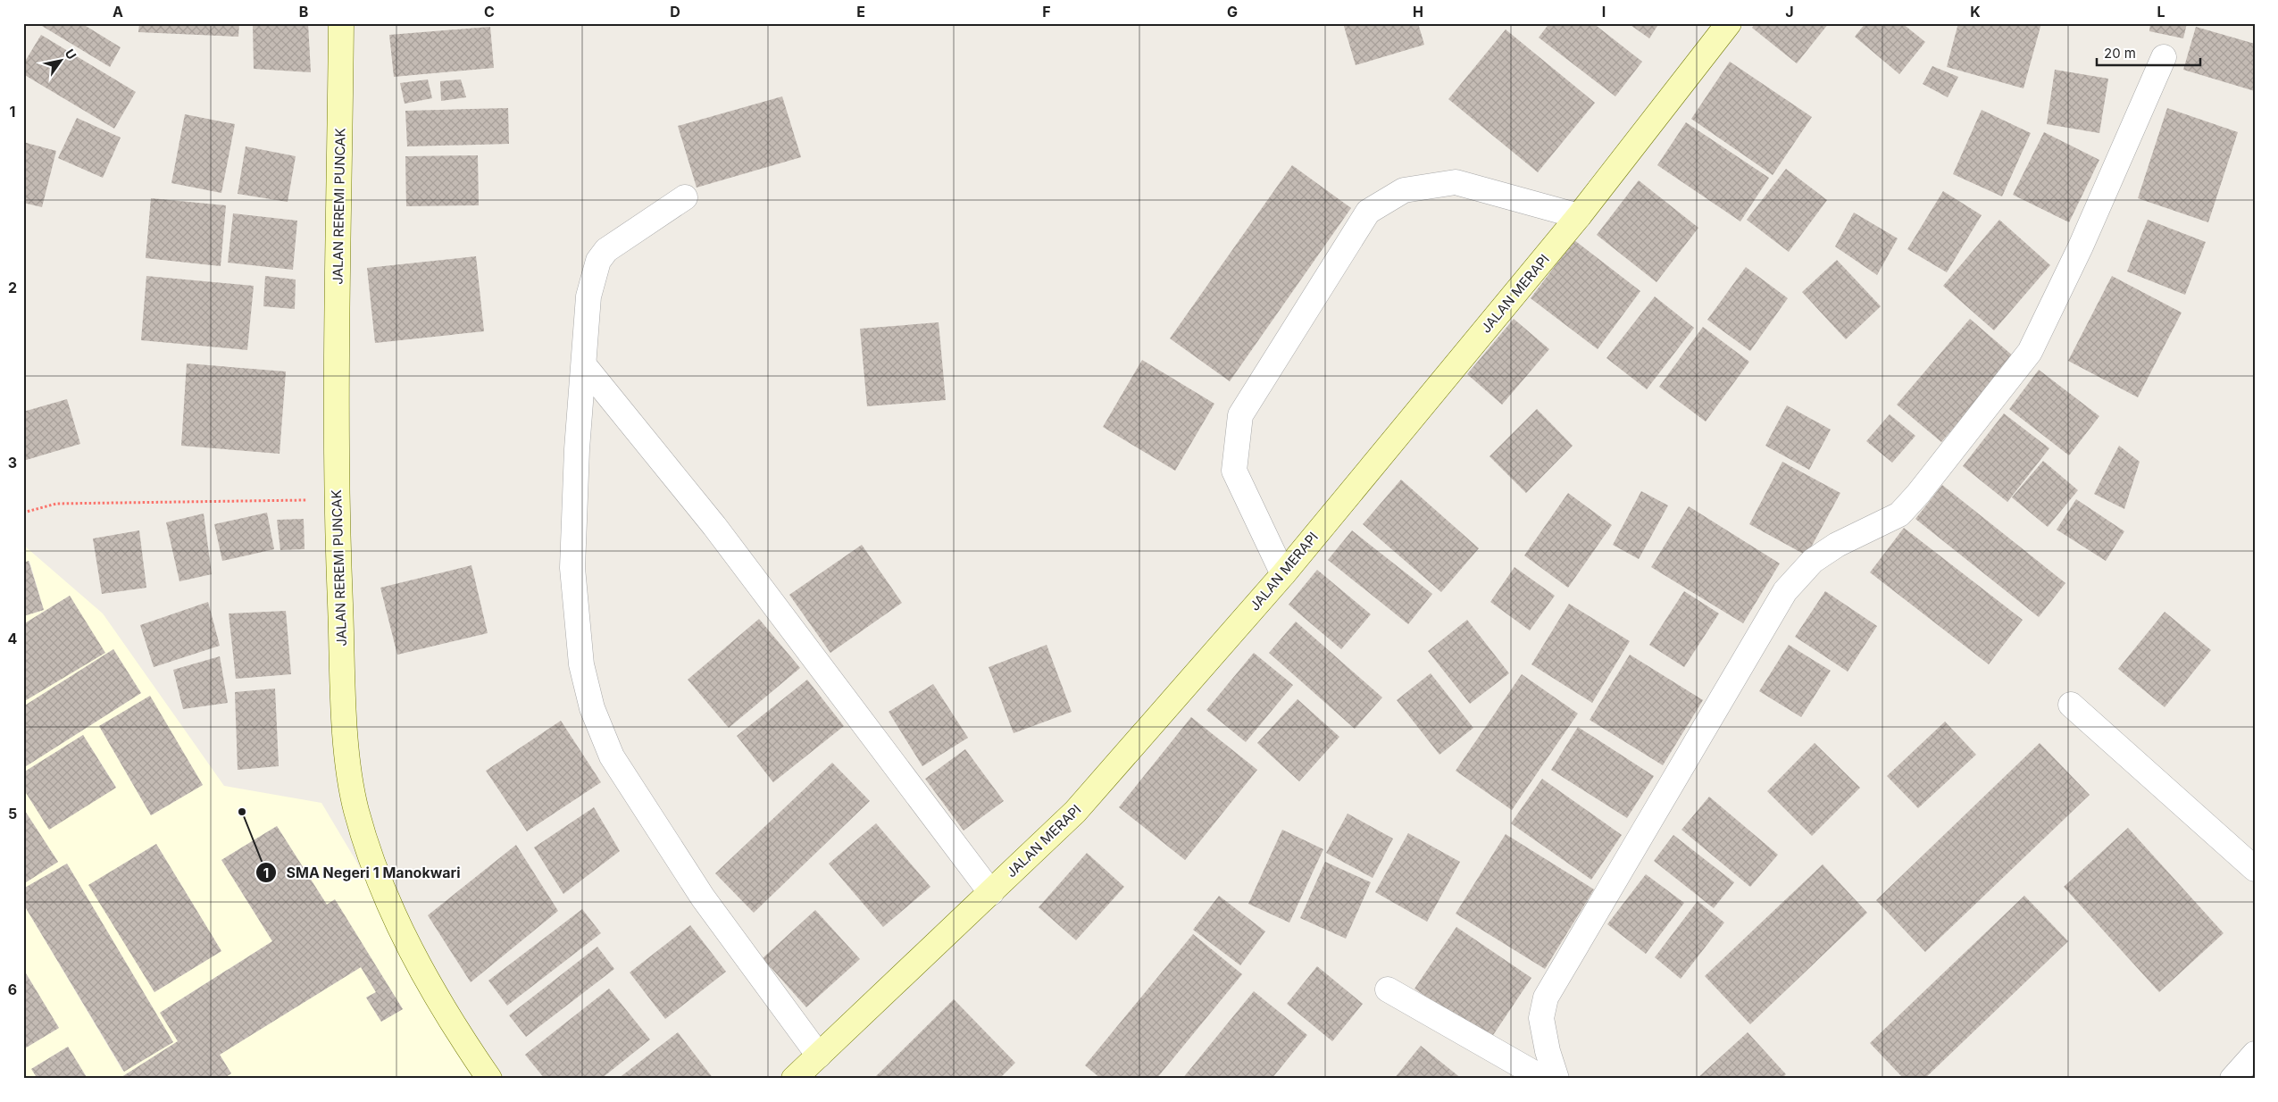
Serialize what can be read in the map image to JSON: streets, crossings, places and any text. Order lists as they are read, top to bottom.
{
  "streets": {
    "street": ["JALAN REREMI PUNCAK", "JALAN MERAPI"]
  },
  "places": ["SMA Negeri 1 Manokwari"],
  "scale_bar": "20 m",
  "north": "top right",
  "grid": {
    "columns": [
      "A",
      "B",
      "C",
      "D",
      "E",
      "F",
      "G",
      "H",
      "I",
      "J",
      "K",
      "L"
    ],
    "rows": [
      "1",
      "2",
      "3",
      "4",
      "5",
      "6"
    ]
  }
}
